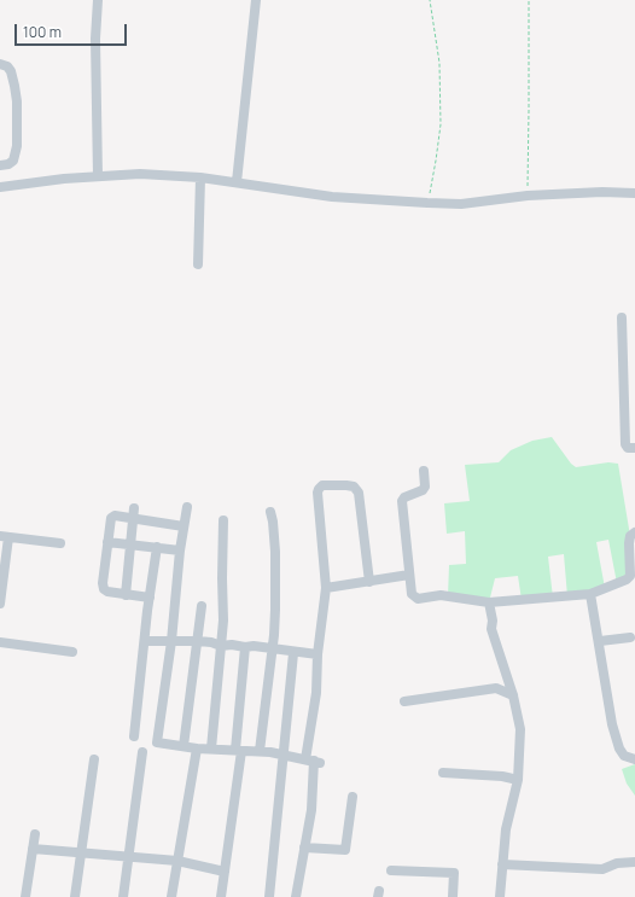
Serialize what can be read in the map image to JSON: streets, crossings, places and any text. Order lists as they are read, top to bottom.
{
  "scale_bar": "100 m"
}
